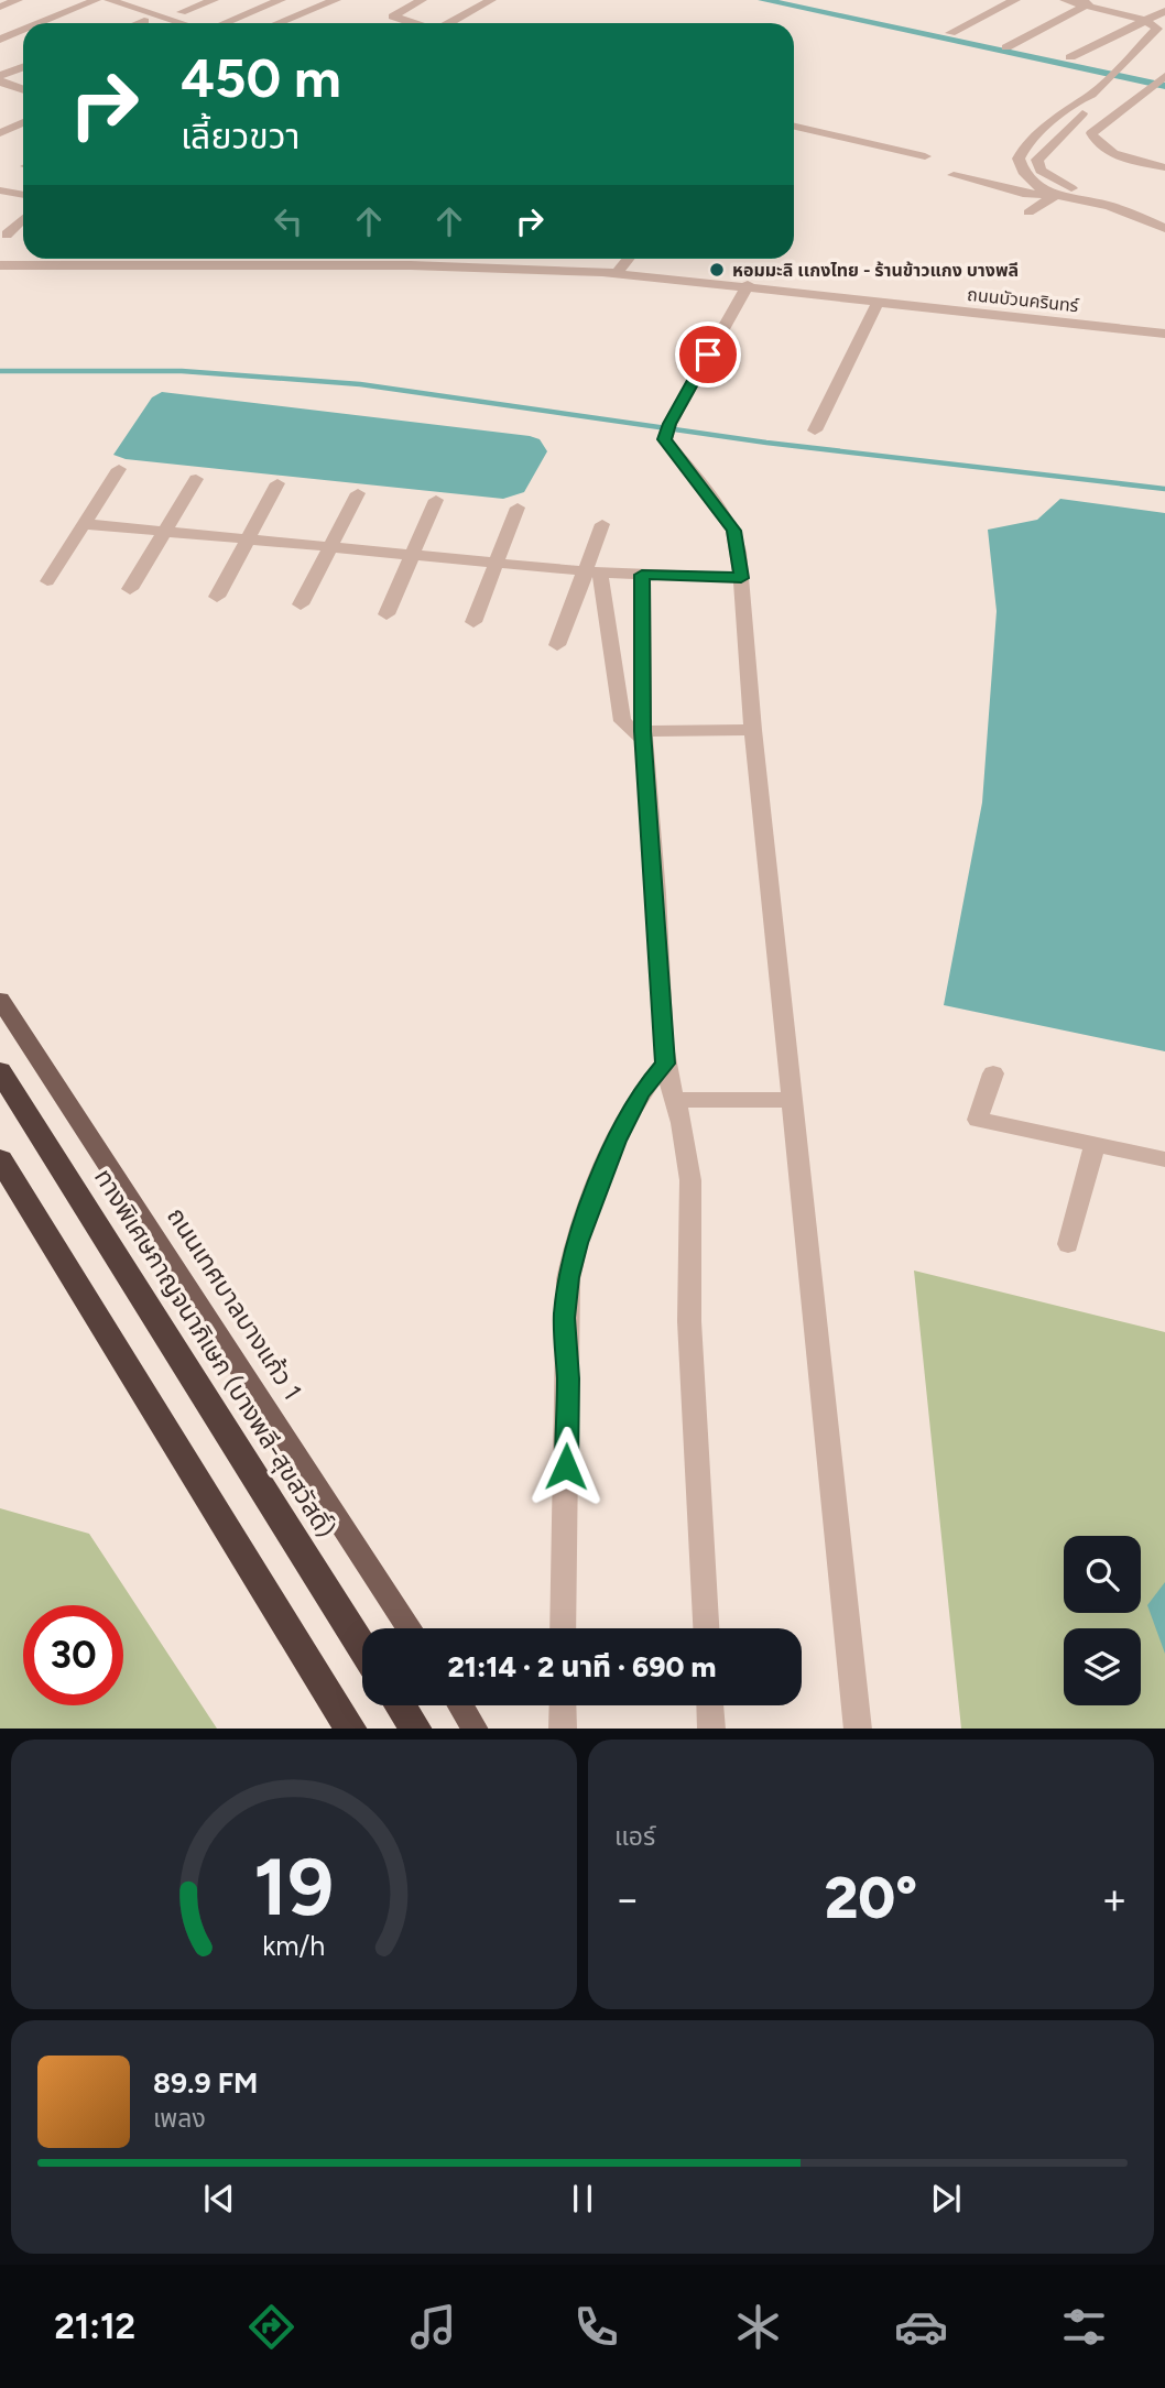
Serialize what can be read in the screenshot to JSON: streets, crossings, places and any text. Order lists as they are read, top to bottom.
{
  "streets": {
    "highway": ["ทางพิเศษกาญจนาภิเษก (บางพลี-สุขสวัสดิ์)"],
    "main road": ["ถนนเทศบาลบางแก้ว 1"],
    "street": ["ถนนบัวนครินทร์"]
  },
  "places": ["หอมมะลิ เเกงไทย - ร้านข้าวแกง บางพลี"],
  "page": {
    "turn": ["450 m", "เลี้ยวขวา"],
    "limit": "30",
    "trip": "21:14 · 2 นาที · 690 m",
    "tile": "แอร์",
    "heat": ["−", "20°", "+"],
    "song": ["89.9 FM", "เพลง"],
    "tabs": "21:12",
    "gauge": ["19", "km/h"]
  }
}
